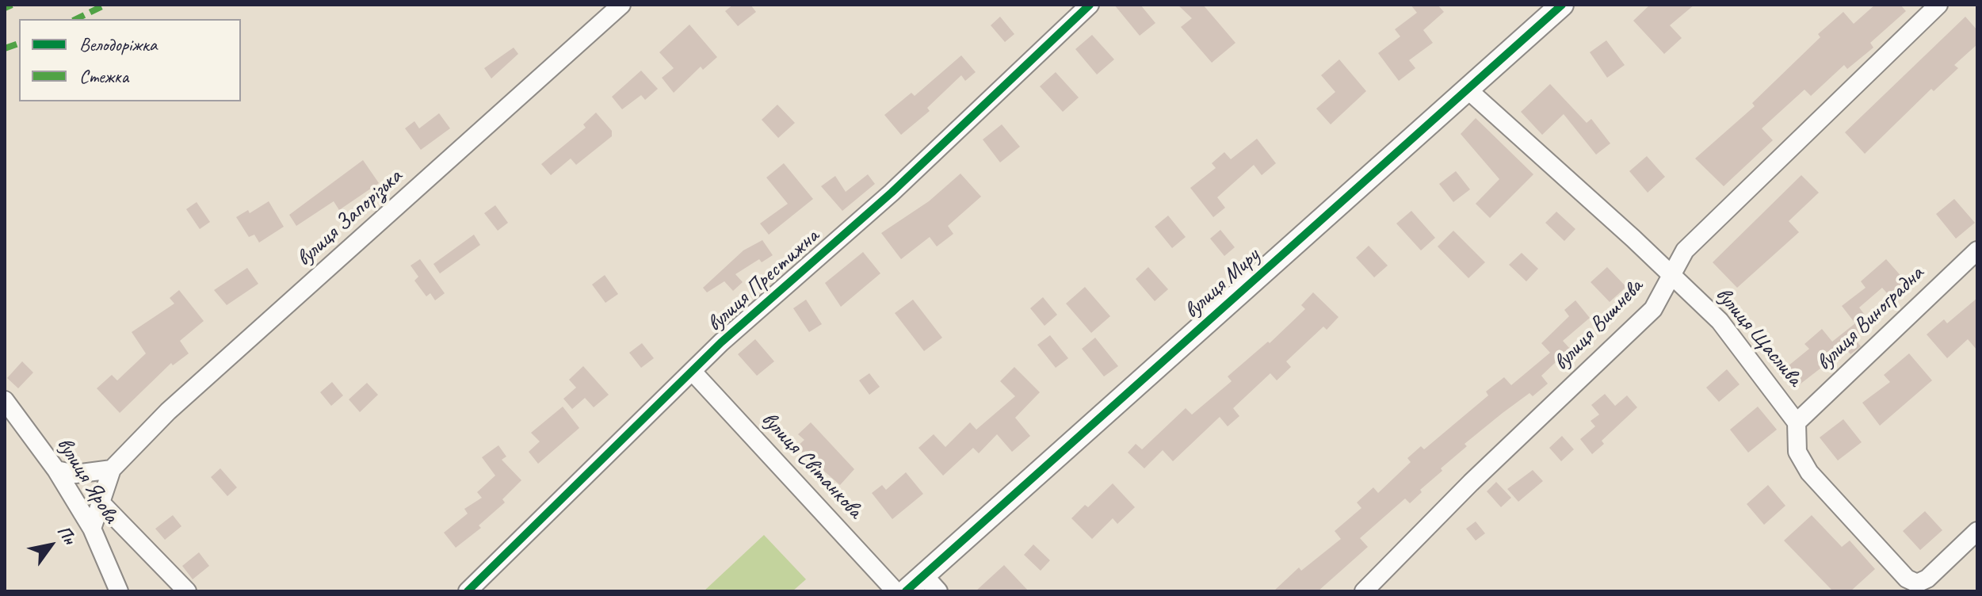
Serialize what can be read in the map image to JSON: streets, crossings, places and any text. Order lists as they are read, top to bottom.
{
  "streets": {
    "street": [
      "вулиця Запорізька",
      "вулиця Престижна",
      "вулиця Миру",
      "вулиця Виноградна",
      "вулиця Вишнева",
      "вулиця Щаслива",
      "вулиця Світанкова",
      "вулиця Ярова"
    ]
  },
  "crossings": [
    ["вулиця Престижна", "вулиця Світанкова"],
    ["вулиця Миру", "вулиця Щаслива"],
    ["вулиця Виноградна", "вулиця Щаслива"],
    ["вулиця Вишнева", "вулиця Щаслива"]
  ],
  "legend": ["Велодоріжка", "Стежка"],
  "north": "top right"
}
